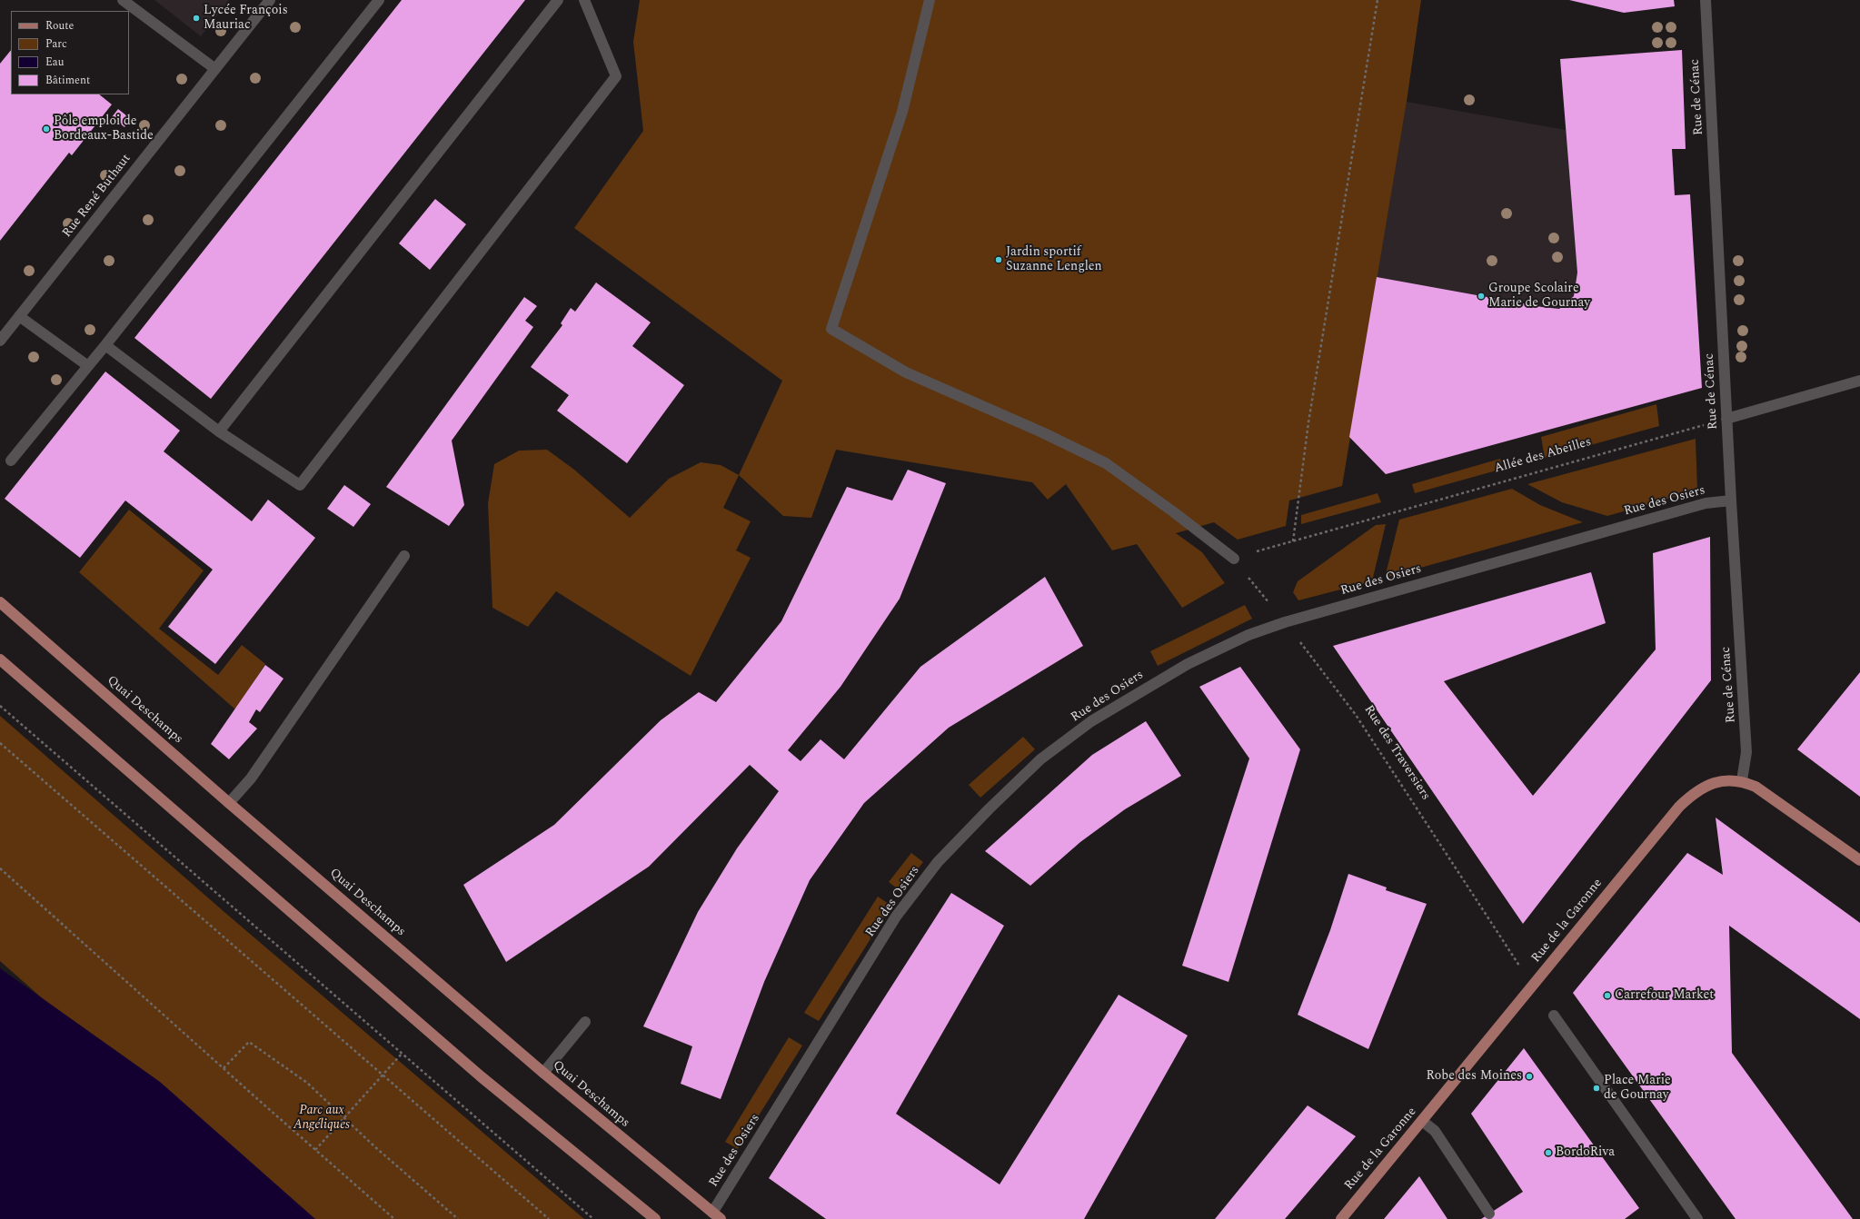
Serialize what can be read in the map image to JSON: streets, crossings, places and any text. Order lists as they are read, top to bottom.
{
  "streets": {
    "main road": ["Quai Deschamps", "Rue de la Garonne"],
    "street": ["Rue de Cénac", "Rue René Buthaut", "Rue des Osiers"],
    "path": ["Allée des Abeilles", "Rue des Traversiers"]
  },
  "crossings": [
    ["Rue de Cénac", "Allée des Abeilles"],
    ["Rue de Cénac", "Rue des Osiers"],
    ["Rue de Cénac", "Rue de la Garonne"],
    ["Allée des Abeilles", "Rue des Traversiers"],
    ["Rue des Osiers", "Quai Deschamps"],
    ["Rue des Osiers", "Rue des Traversiers"]
  ],
  "parks": ["Parc aux Angéliques"],
  "places": [
    "Lycée François Mauriac",
    "Pôle emploi de Bordeaux-Bastide",
    "Jardin sportif Suzanne Lenglen",
    "Groupe Scolaire Marie de Gournay",
    "Carrefour Market",
    "Robe des Moines",
    "Place Marie de Gournay",
    "BordoRiva"
  ],
  "legend": [
    "Route",
    "Parc",
    "Eau",
    "Bâtiment"
  ]
}
